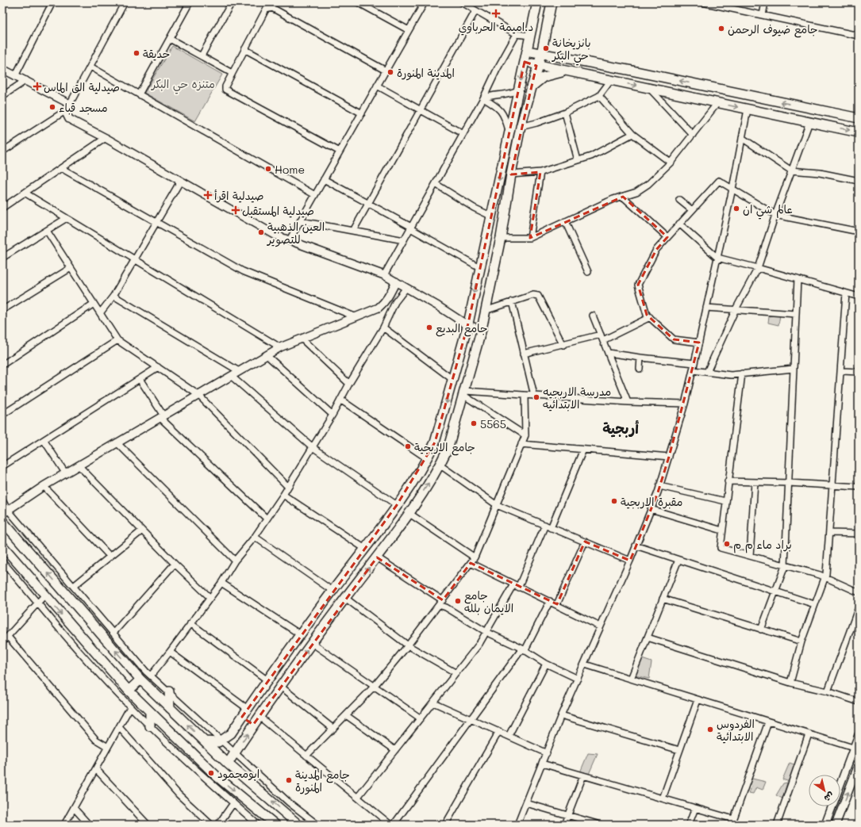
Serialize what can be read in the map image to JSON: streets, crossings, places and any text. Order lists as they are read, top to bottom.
{
  "districts": ["أربجية"],
  "parks": ["متنزه حي البكر"],
  "places": {
    "health": [
      "د.اميمة الحرباوي",
      "صيدلية الق الماس",
      "صيدلية اقرأ",
      "صيدلية المستقبل"
    ],
    "other": [
      "جامع ضيوف الرحمن",
      "بانزيخانة حي البكر",
      "حديقة",
      "المدينة المنورة",
      "مسجد قباء",
      "Home",
      "عالم شي ان",
      "العين الذهبية للتصوير",
      "جامع البديع",
      "مدرسة الاربجيه الابتدائيه",
      "5565",
      "جامع الاربجية",
      "مقبرة الاربجية",
      "براد ماء م م",
      "جامع الايمان بلله",
      "الفردوس الابتدائية",
      "ابومحمود",
      "جامع المدينة المنورة"
    ]
  },
  "north": "bottom right"
}
